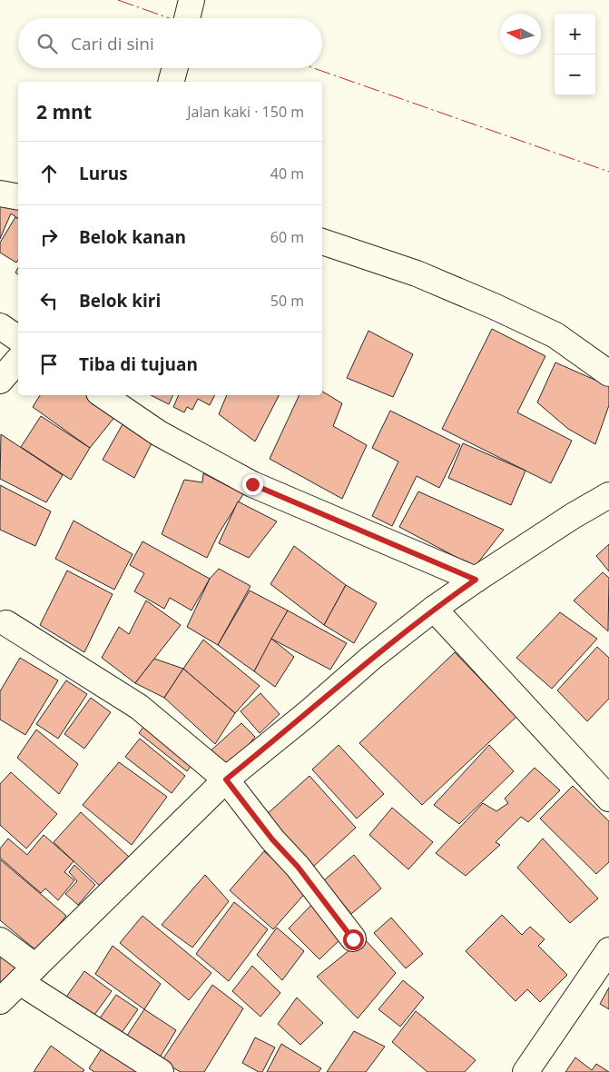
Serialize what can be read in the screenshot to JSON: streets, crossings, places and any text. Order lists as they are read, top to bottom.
{
  "north": "left",
  "page": {
    "map_buttons": ["+", "−"],
    "search": "Cari di sini",
    "heading": ["2 mnt", "Jalan kaki · 150 m"],
    "list": [
      ["Lurus", "40 m"],
      ["Belok kanan", "60 m"],
      ["Belok kiri", "50 m"],
      "Tiba di tujuan"
    ]
  }
}
